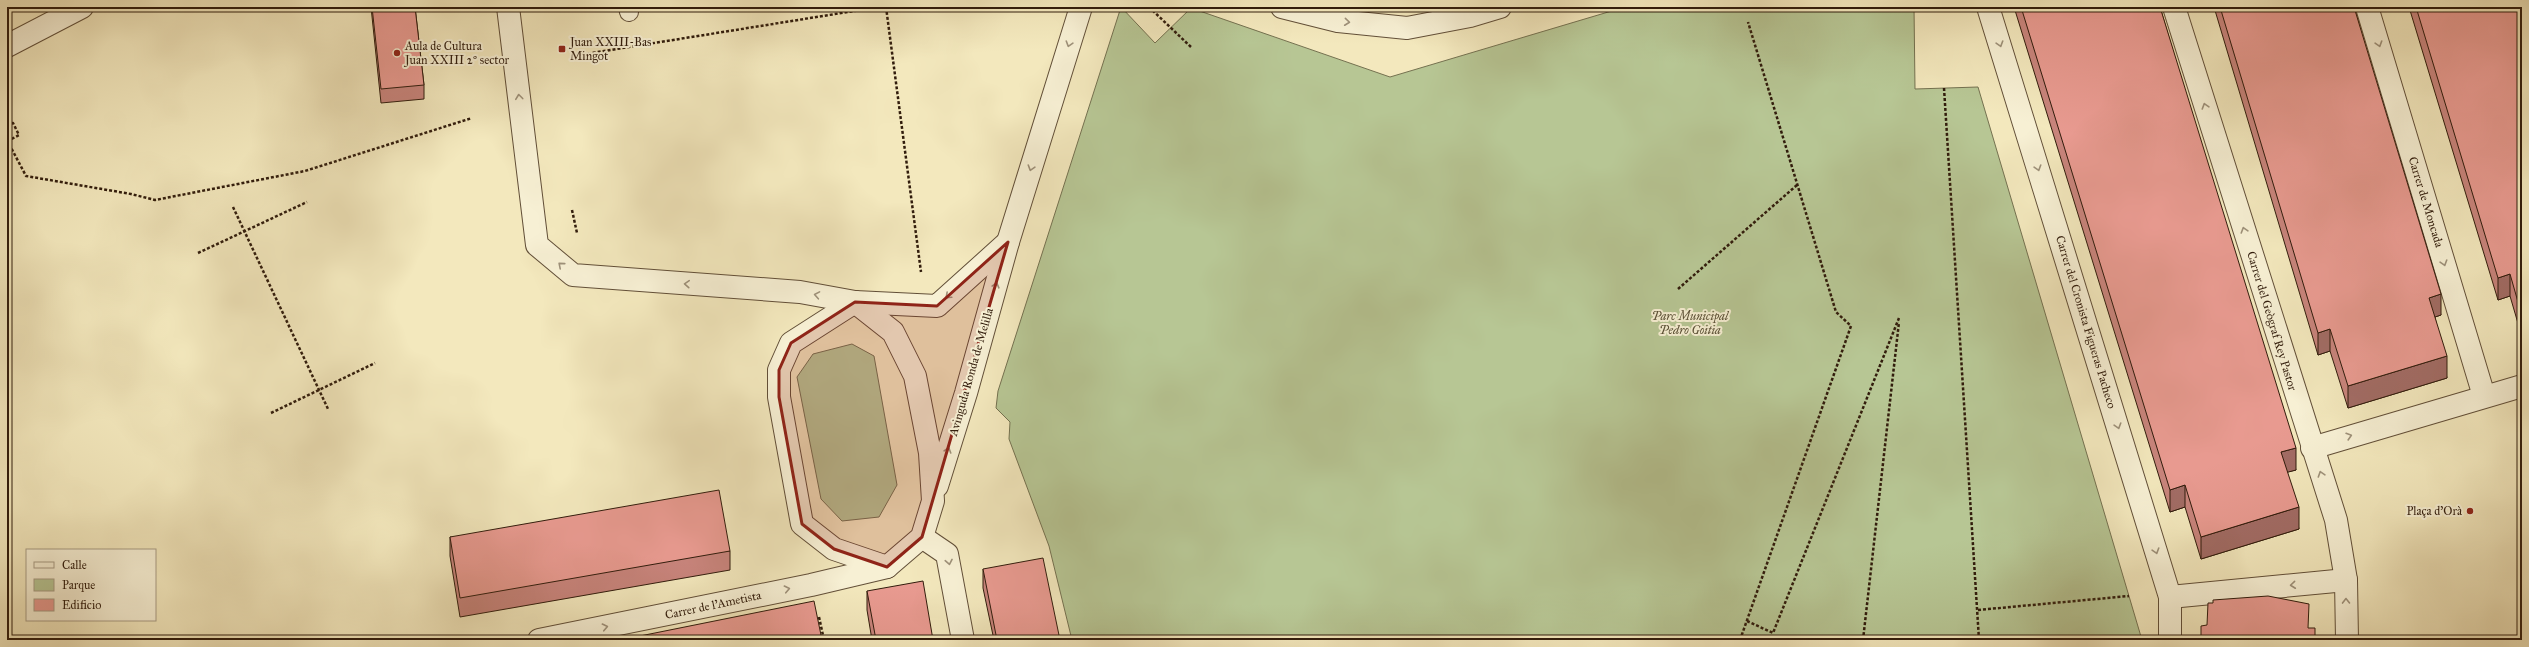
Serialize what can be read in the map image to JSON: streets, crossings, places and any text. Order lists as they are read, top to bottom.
{
  "streets": {
    "street": [
      "Carrer de Moncada",
      "Carrer del Geògraf Rey Pastor",
      "Carrer del Cronista Figueras Pacheco",
      "Avinguda Ronda de Melilla",
      "Carrer de l'Ametista"
    ]
  },
  "one_way": [
    "Carrer de Moncada",
    "Carrer del Geògraf Rey Pastor",
    "Carrer del Cronista Figueras Pacheco",
    "Carrer de l'Ametista"
  ],
  "parks": ["Parc Municipal Pedro Goitia"],
  "places": {
    "transit": ["Juan XXIII-Bas Mingot"],
    "other": ["Aula de Cultura Juan XXIII 2º sector", "Plaça d'Orà"]
  },
  "legend": ["Calle", "Parque", "Edificio"]
}
